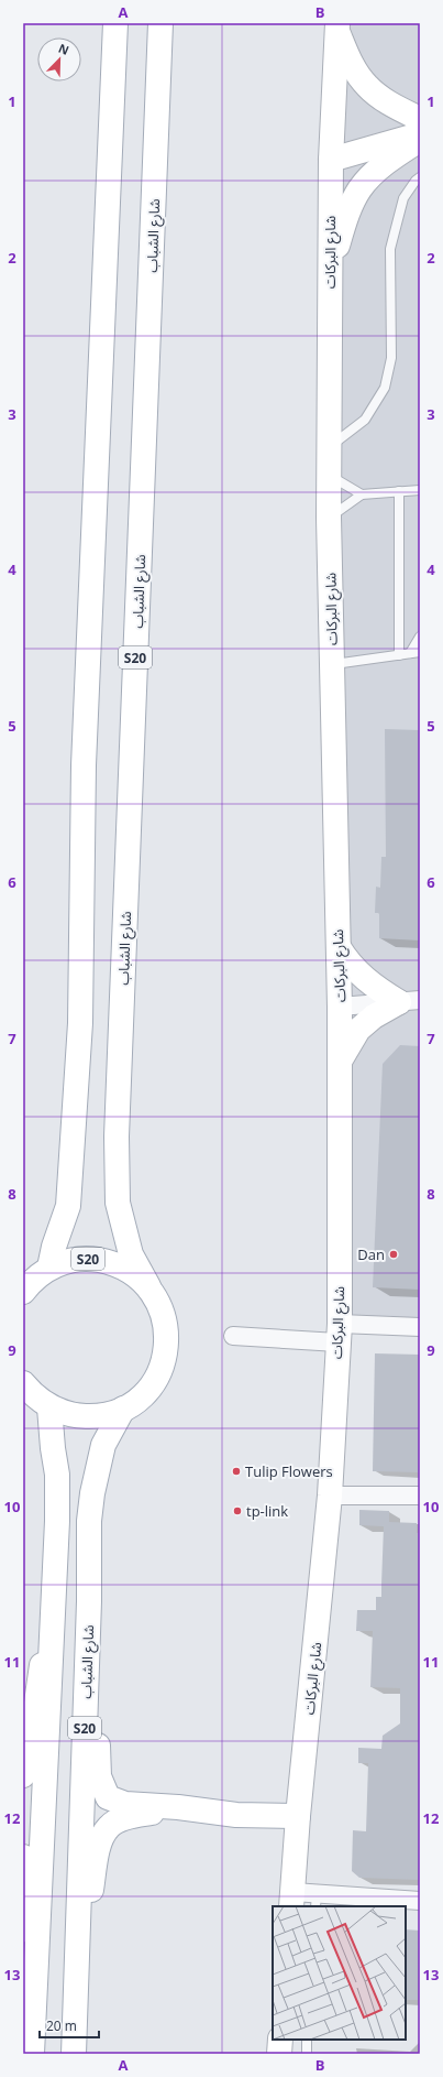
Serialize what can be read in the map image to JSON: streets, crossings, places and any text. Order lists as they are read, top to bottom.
{
  "streets": {
    "main road": ["شارع الشباب", "شارع البركات", "S20"]
  },
  "crossings": [
    ["شارع الشباب", "S20"]
  ],
  "places": ["Dan", "Tulip Flowers", "tp-link"],
  "scale_bar": "20 m",
  "north": "top right",
  "grid": {
    "columns": ["A", "B"],
    "rows": [
      "1",
      "2",
      "3",
      "4",
      "5",
      "6",
      "7",
      "8",
      "9",
      "10",
      "11",
      "12",
      "13"
    ]
  }
}
